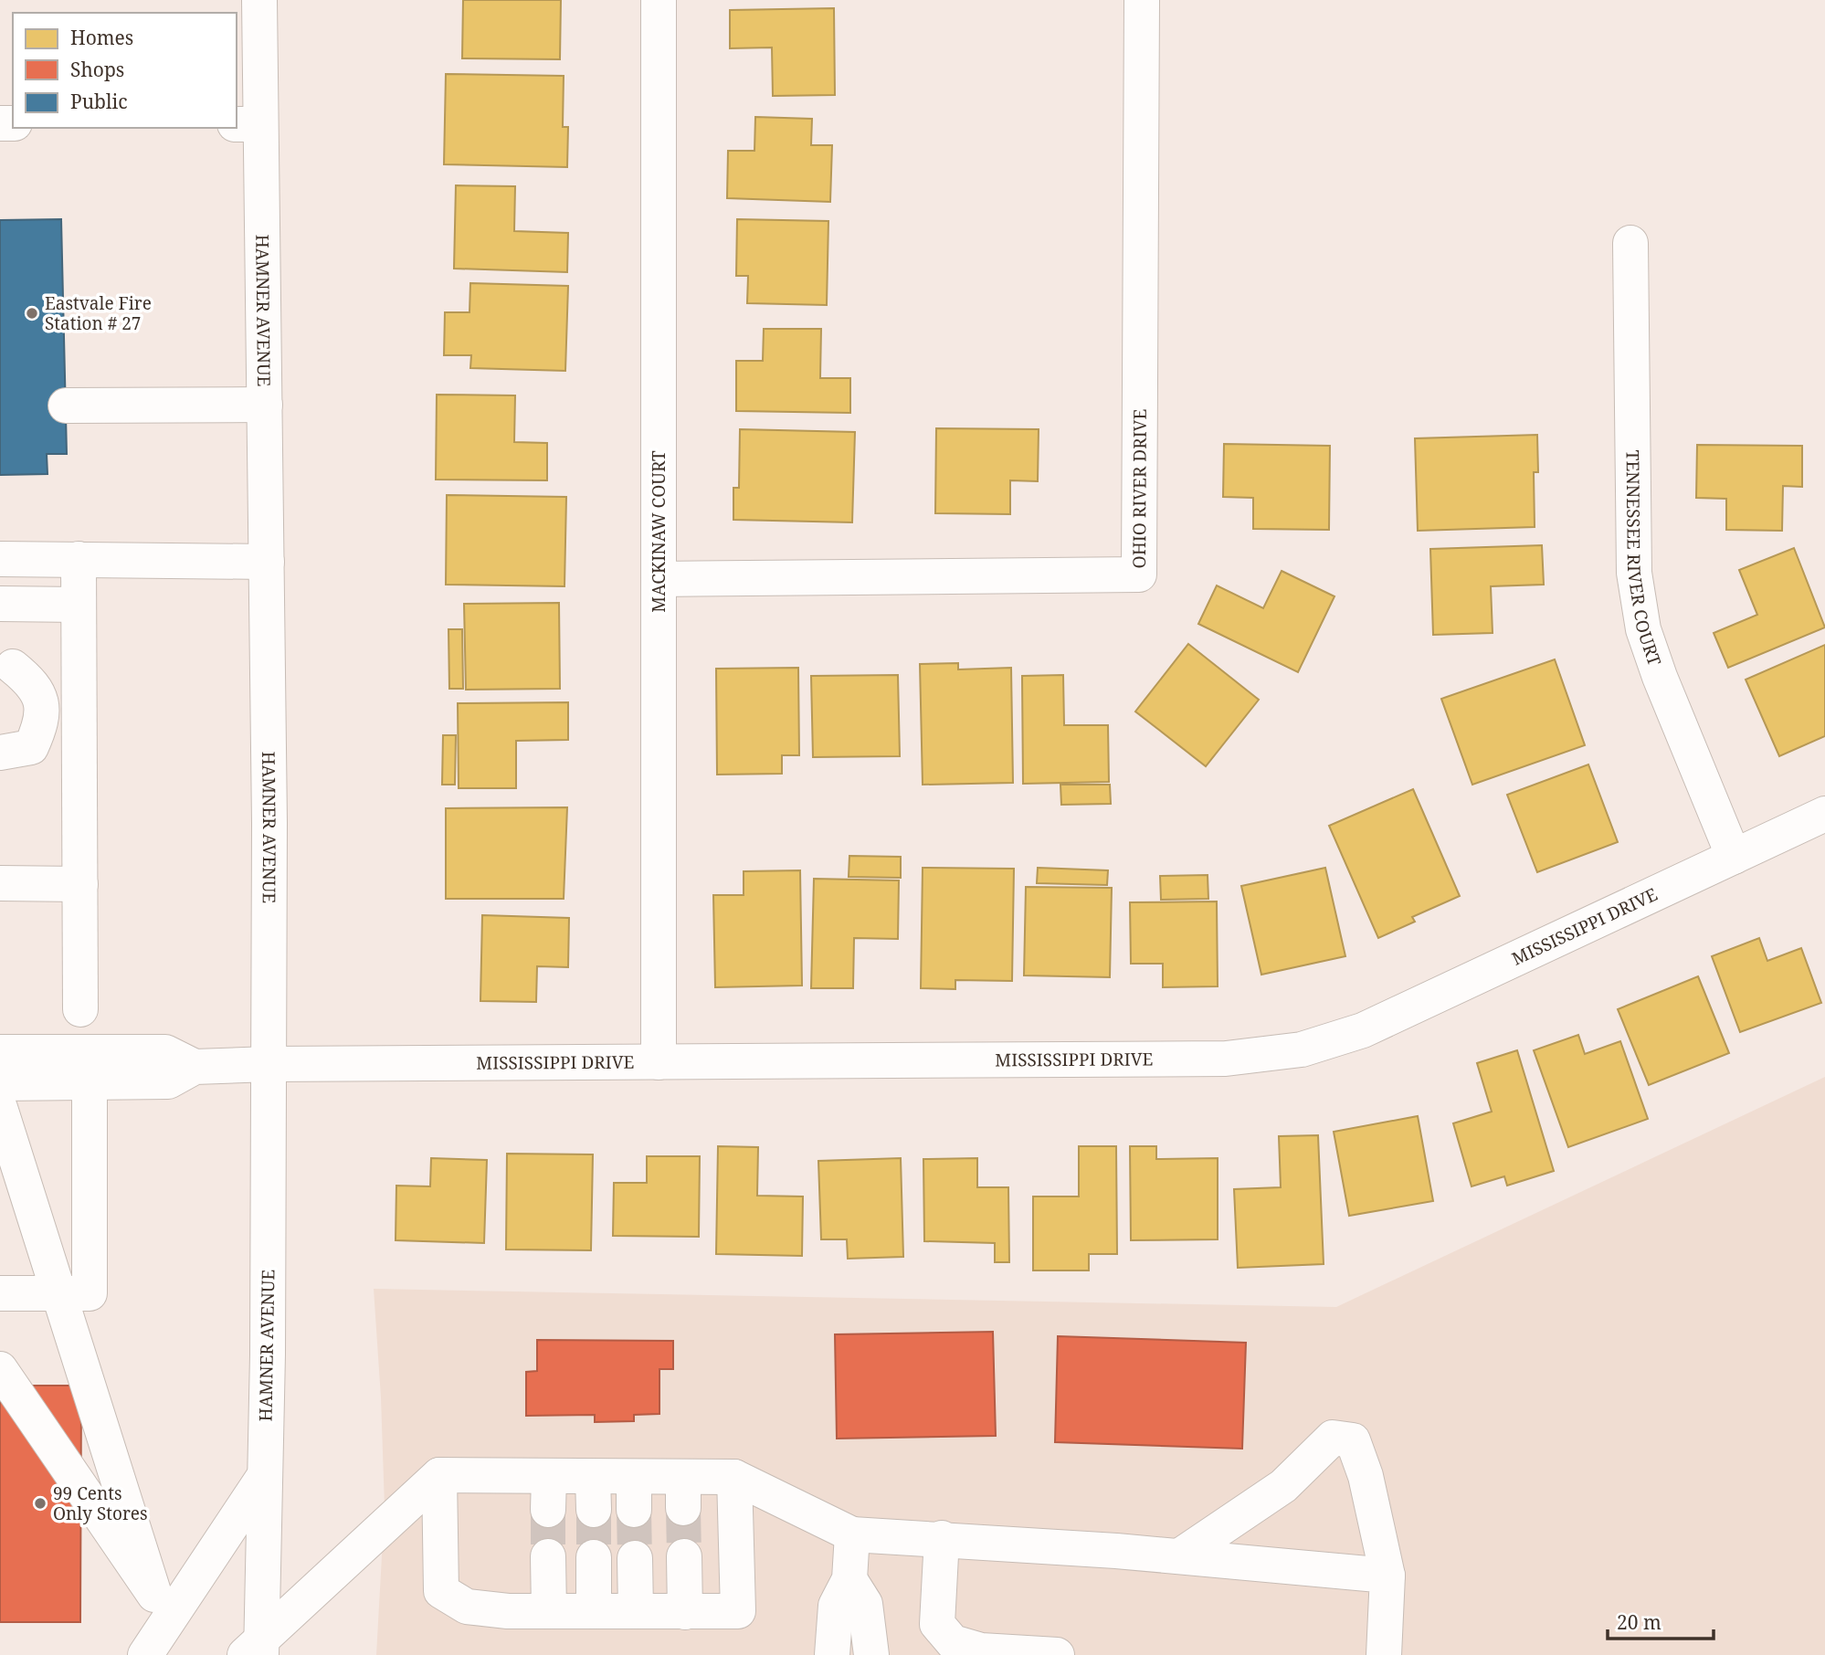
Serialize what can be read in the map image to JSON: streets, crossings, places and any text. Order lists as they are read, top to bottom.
{
  "streets": {
    "street": [
      "HAMNER AVENUE",
      "OHIO RIVER DRIVE",
      "MACKINAW COURT",
      "TENNESSEE RIVER COURT",
      "MISSISSIPPI DRIVE"
    ]
  },
  "crossings": [
    ["HAMNER AVENUE", "MISSISSIPPI DRIVE"],
    ["OHIO RIVER DRIVE", "MACKINAW COURT"],
    ["MACKINAW COURT", "MISSISSIPPI DRIVE"],
    ["TENNESSEE RIVER COURT", "MISSISSIPPI DRIVE"]
  ],
  "places": ["Eastvale Fire Station # 27", "99 Cents Only Stores"],
  "legend": ["Homes", "Shops", "Public"],
  "scale_bar": "20 m"
}
